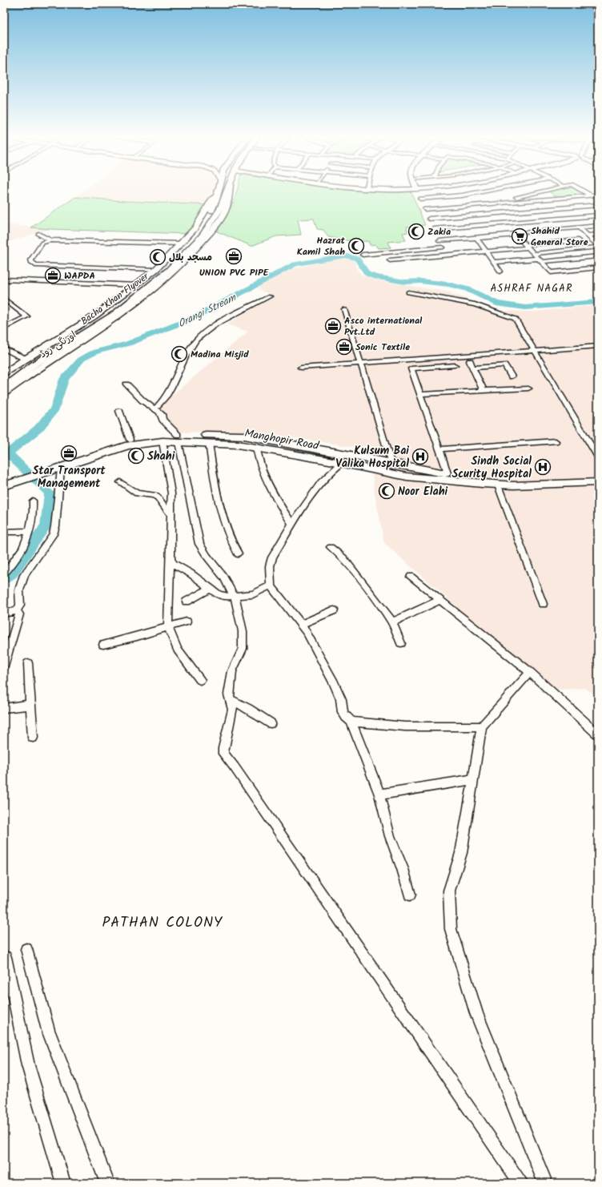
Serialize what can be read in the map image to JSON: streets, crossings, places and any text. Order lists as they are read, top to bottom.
{
  "streets": {
    "main road": ["Bacha Khan Flyover", "Manghopir Road"],
    "street": ["اورنگی روڈ"]
  },
  "crossings": [
    ["Bacha Khan Flyover", "اورنگی روڈ"]
  ],
  "districts": ["ASHRAF NAGAR", "PATHAN COLONY"],
  "water": ["Orangi Stream"],
  "places": {
    "mosque": [
      "Zakia",
      "Hazrat Kamil Shah",
      "مسجد بلال",
      "Madina Misjid",
      "Shahi",
      "Noor Elahi"
    ],
    "supermarket": ["Shahid General Store"],
    "office": [
      "UNION PVC PIPE",
      "WAPDA",
      "Asco international Pvt.Ltd",
      "Sonic Textile",
      "Star Transport Management"
    ],
    "hospital": ["Kulsum Bai Valika Hospital", "Sindh Social Scurity Hospital"]
  }
}
